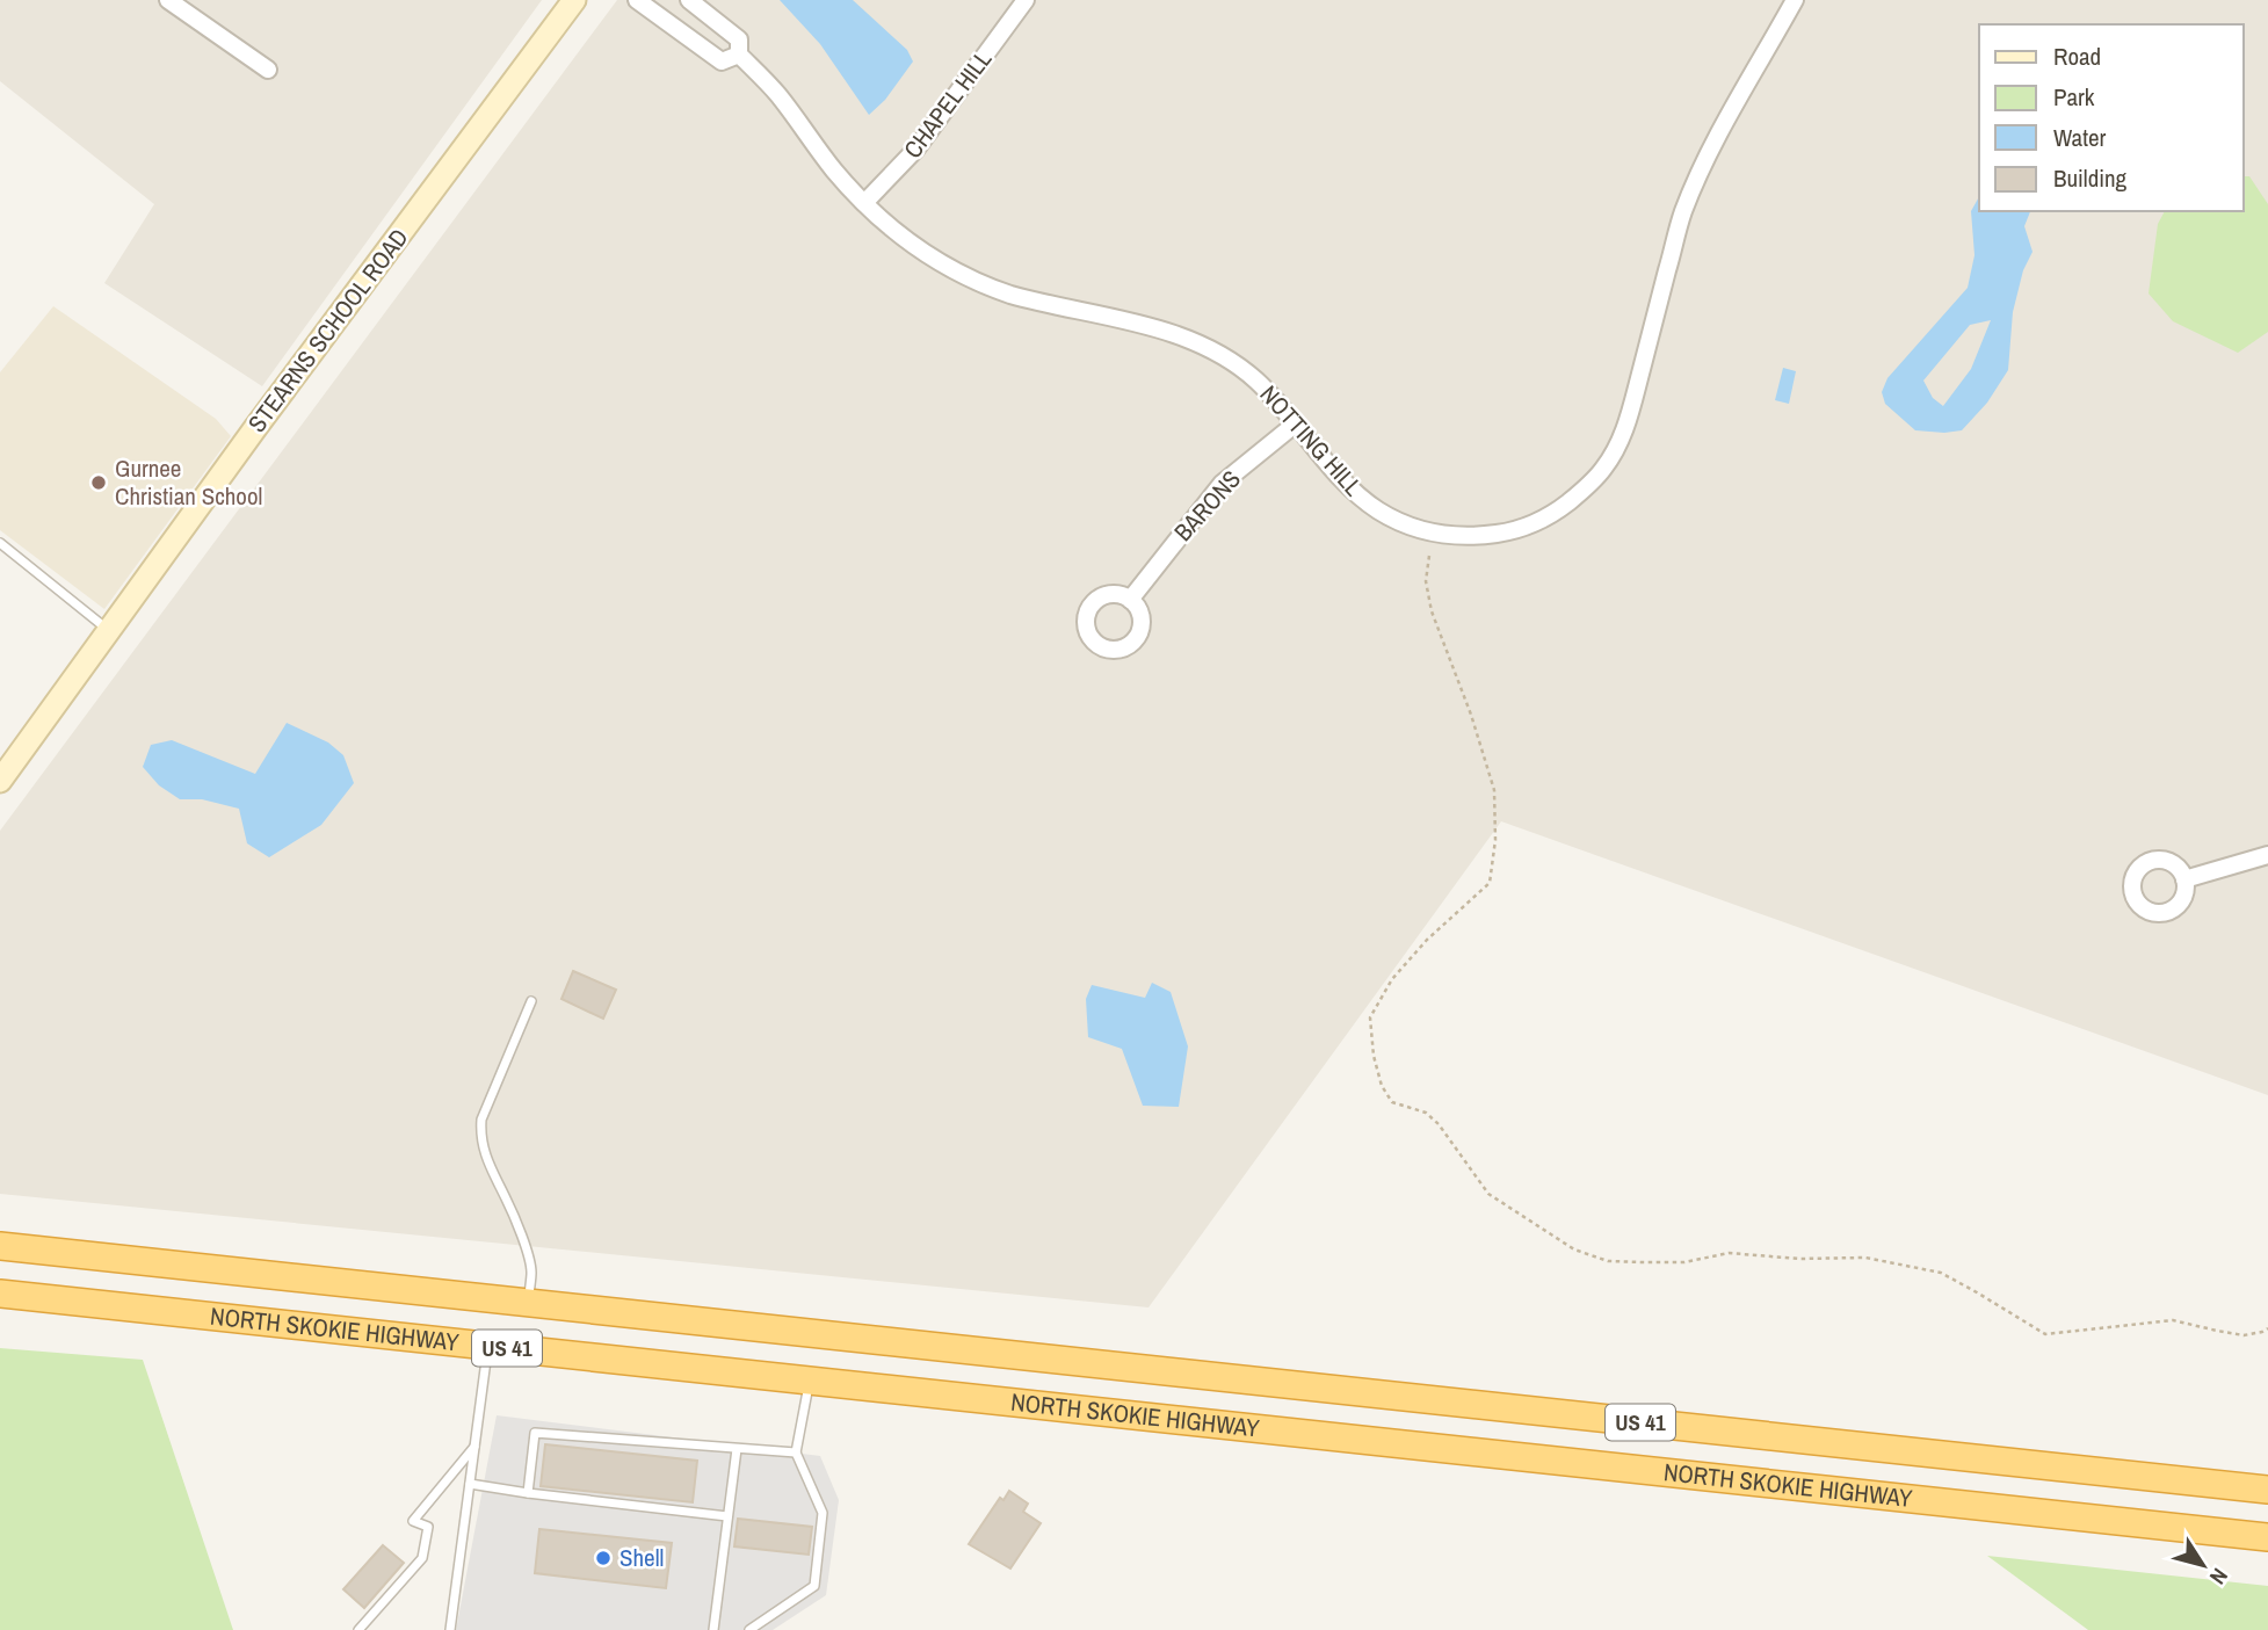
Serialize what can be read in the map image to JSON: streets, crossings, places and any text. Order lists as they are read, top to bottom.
{
  "streets": {
    "highway": ["NORTH SKOKIE HIGHWAY", "US 41"],
    "main road": ["STEARNS SCHOOL ROAD"],
    "street": ["CHAPEL HILL", "NOTTING HILL", "BARONS"]
  },
  "crossings": [
    ["CHAPEL HILL", "NOTTING HILL"],
    ["NOTTING HILL", "BARONS"]
  ],
  "places": ["Gurnee Christian School", "Shell"],
  "legend": [
    "Road",
    "Park",
    "Water",
    "Building"
  ],
  "north": "bottom right"
}
